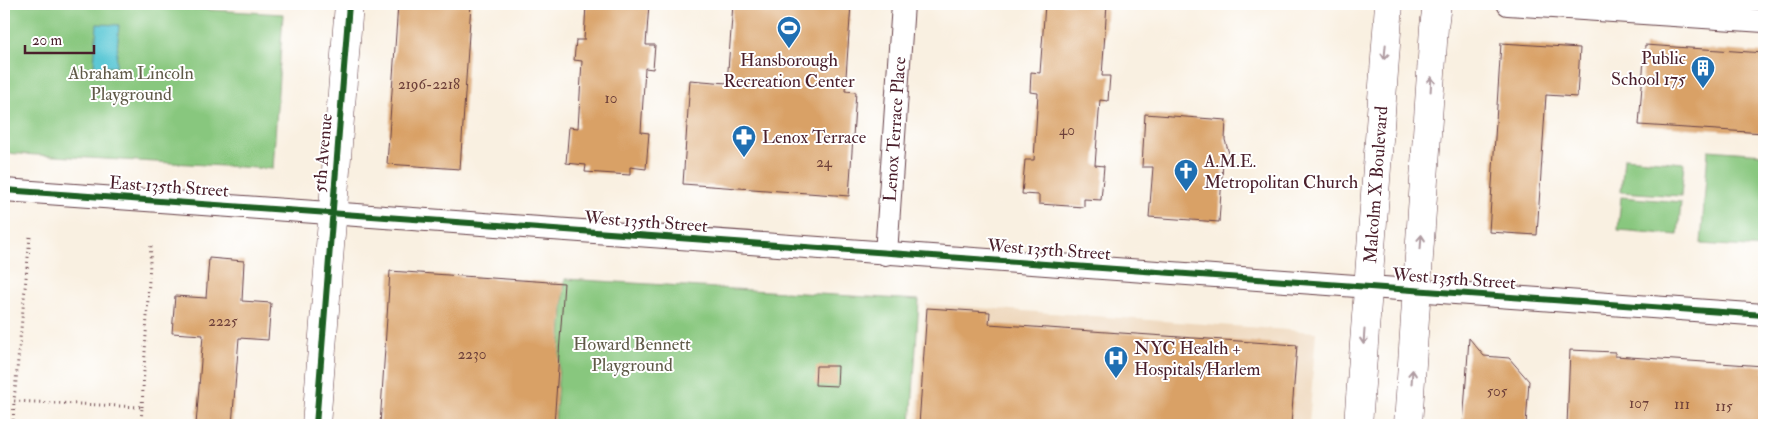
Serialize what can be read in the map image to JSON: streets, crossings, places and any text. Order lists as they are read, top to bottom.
{
  "streets": {
    "main road": ["5th Avenue", "Malcolm X Boulevard"],
    "street": ["Lenox Terrace Place", "East 135th Street", "West 135th Street"]
  },
  "crossings": [
    ["Lenox Terrace Place", "West 135th Street"],
    ["5th Avenue", "East 135th Street"],
    ["5th Avenue", "West 135th Street"],
    ["Malcolm X Boulevard", "West 135th Street"],
    ["East 135th Street", "West 135th Street"]
  ],
  "parks": ["Abraham Lincoln Playground", "Howard Bennett Playground"],
  "places": {
    "sports": ["Hansborough Recreation Center"],
    "building": ["Public School 175"],
    "pharmacy": ["Lenox Terrace"],
    "church": ["A.M.E. Metropolitan Church"],
    "hospital": ["NYC Health + Hospitals/Harlem"]
  },
  "house_numbers": [
    "2196-2218",
    "10",
    "40",
    "24",
    "2225",
    "2230",
    "505",
    "107",
    "111",
    "115"
  ],
  "scale_bar": "20 m"
}
